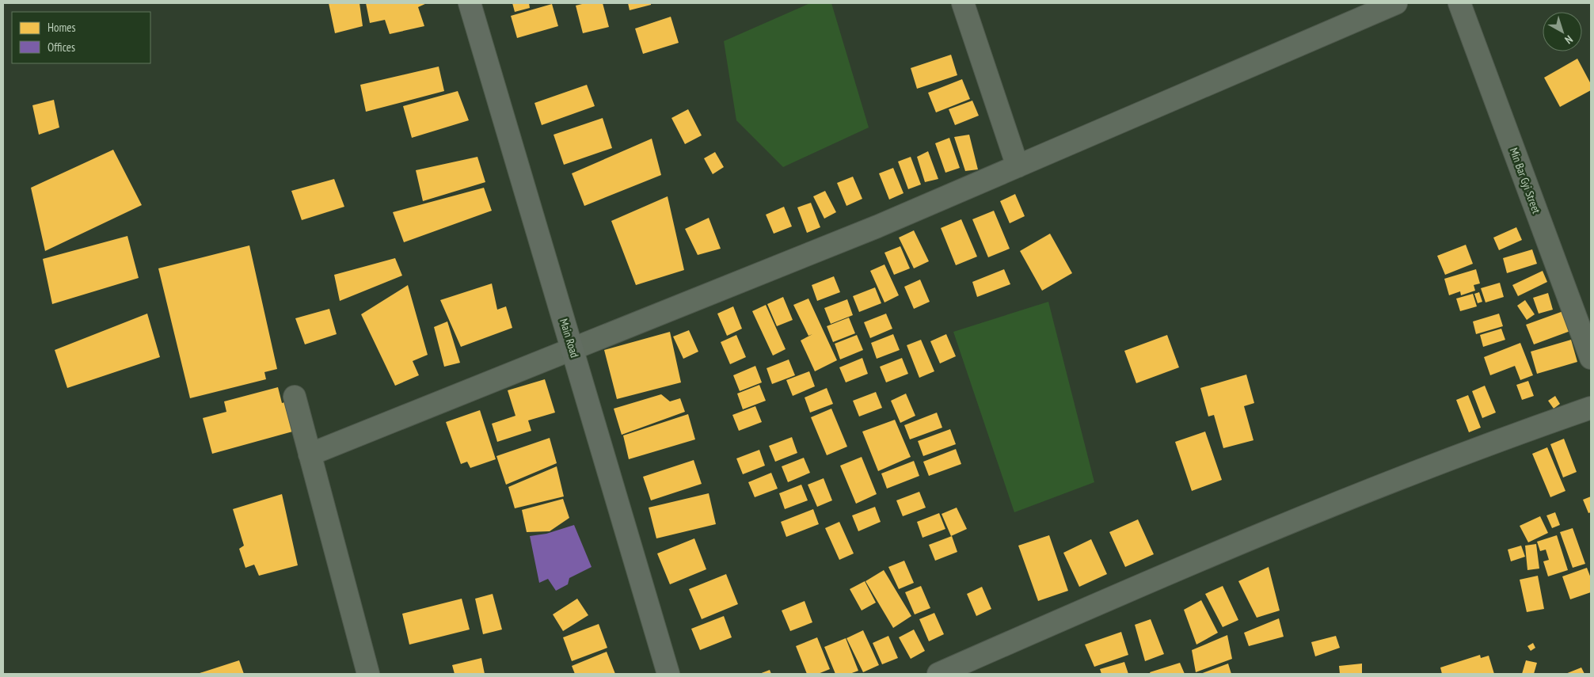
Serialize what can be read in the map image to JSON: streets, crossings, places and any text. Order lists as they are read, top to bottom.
{
  "streets": {
    "main road": ["Main Road"],
    "street": ["Min Bar Gyi Street"]
  },
  "legend": ["Homes", "Offices"],
  "north": "bottom right"
}
